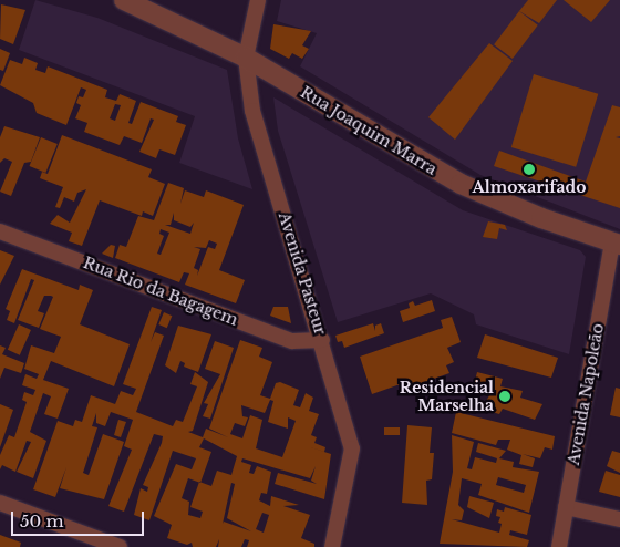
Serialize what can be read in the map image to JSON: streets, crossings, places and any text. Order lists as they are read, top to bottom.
{
  "streets": {
    "street": [
      "Rua Joaquim Marra",
      "Avenida Pasteur",
      "Rua Rio da Bagagem",
      "Avenida Napoleão"
    ]
  },
  "crossings": [
    ["Rua Joaquim Marra", "Avenida Pasteur"],
    ["Rua Joaquim Marra", "Avenida Napoleão"],
    ["Avenida Pasteur", "Rua Rio da Bagagem"]
  ],
  "places": ["Almoxarifado", "Residencial Marselha"],
  "scale_bar": "50 m"
}
